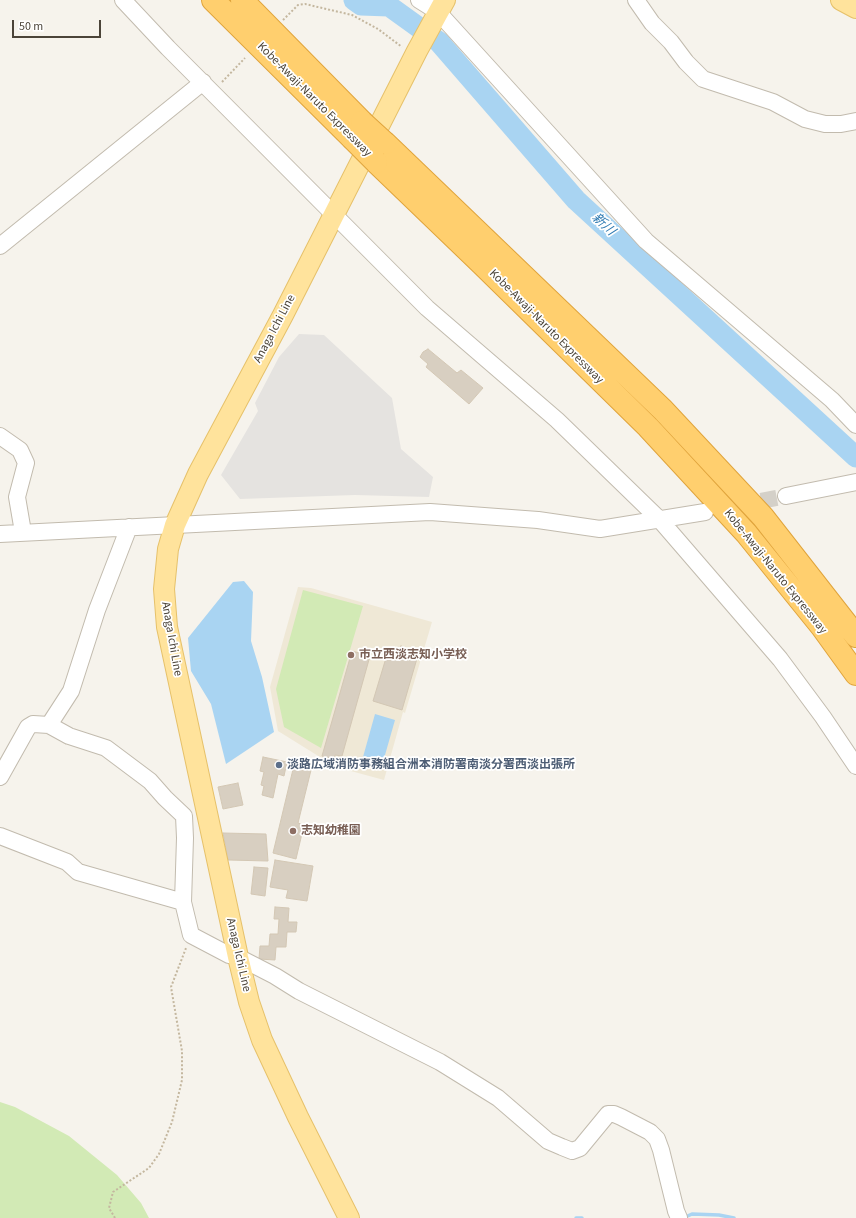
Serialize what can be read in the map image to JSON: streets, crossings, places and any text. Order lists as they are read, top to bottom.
{
  "streets": {
    "highway": ["Kobe-Awaji-Naruto Expressway"],
    "main road": ["Anaga Ichi Line"]
  },
  "water": ["新川"],
  "places": ["市立西淡志知小学校", "淡路広域消防事務組合洲本消防署南淡分署西淡出張所", "志知幼稚園"],
  "scale_bar": "50 m"
}
